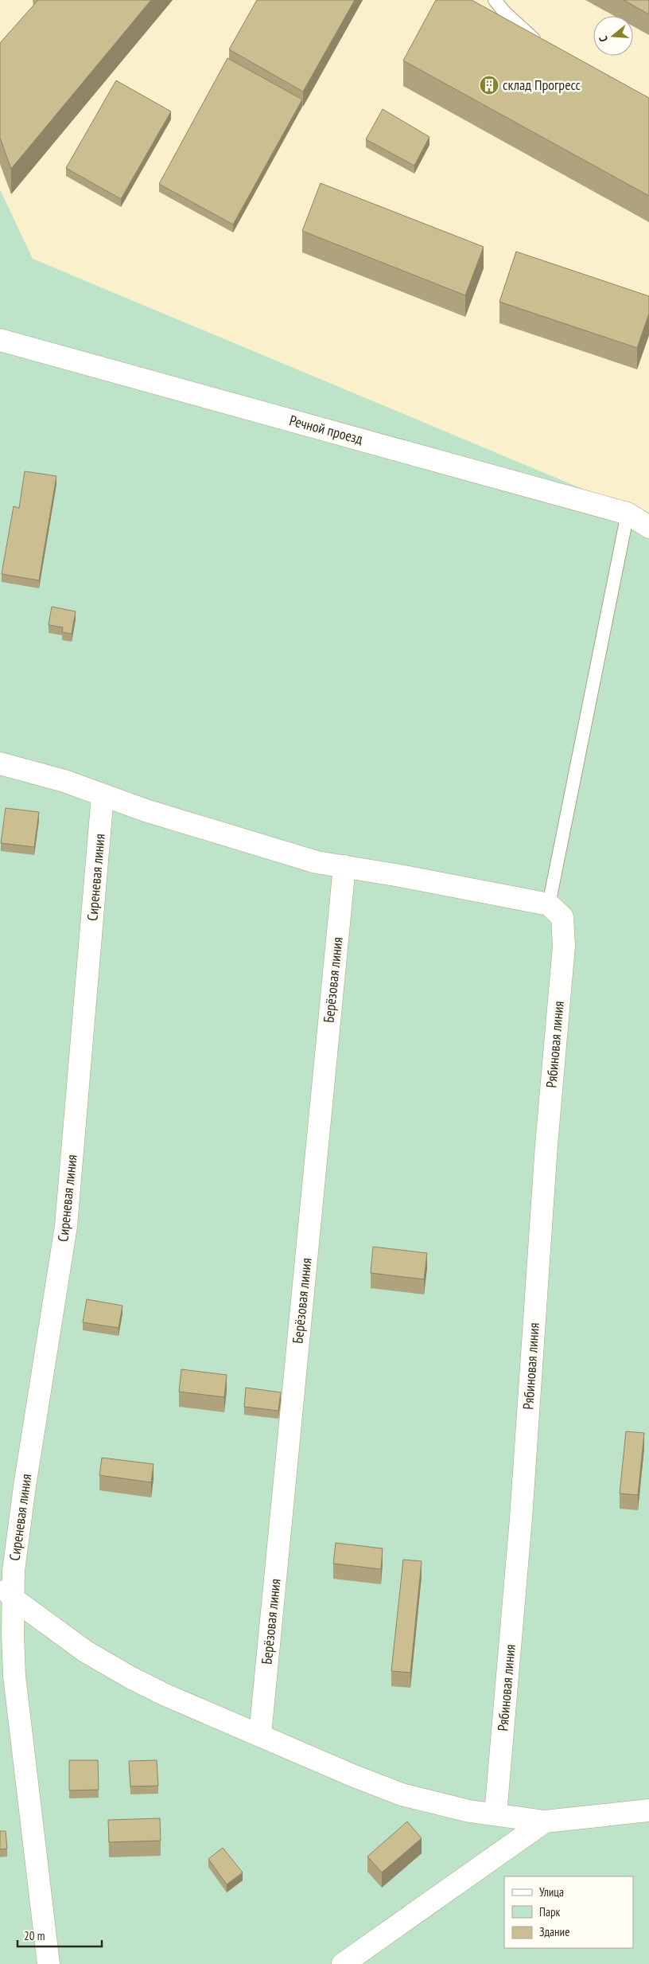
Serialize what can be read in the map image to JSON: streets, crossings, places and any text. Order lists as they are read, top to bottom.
{
  "streets": {
    "street": [
      "Речной проезд",
      "Сиреневая линия",
      "Берёзовая линия",
      "Рябиновая линия"
    ]
  },
  "places": {
    "building": ["склад Прогресс"]
  },
  "legend": ["Улица", "Парк", "Здание"],
  "scale_bar": "20 m",
  "north": "left"
}
